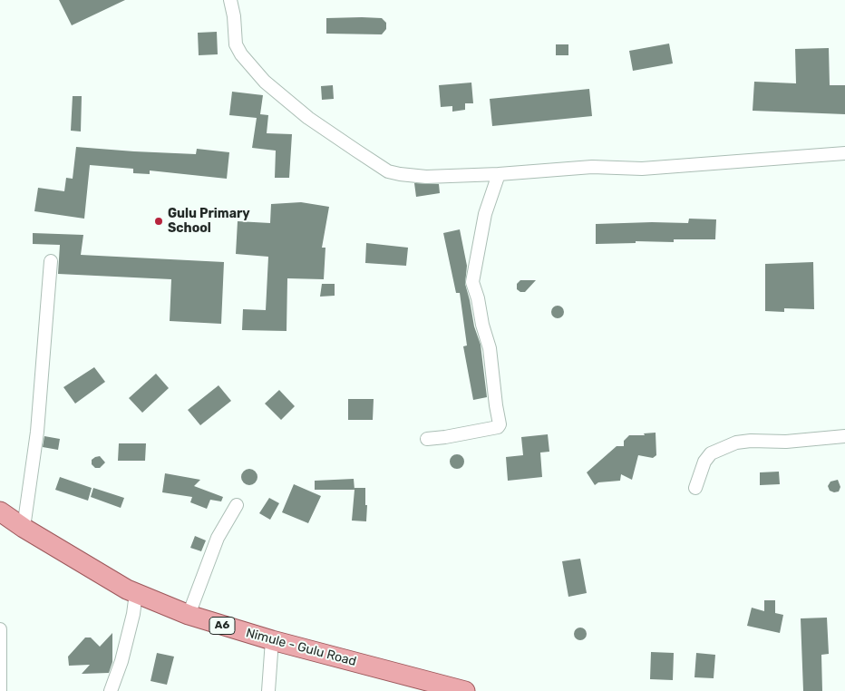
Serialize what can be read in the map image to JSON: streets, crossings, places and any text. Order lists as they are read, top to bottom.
{
  "streets": {
    "main road": ["A6", "Nimule - Gulu Road"]
  },
  "places": ["Gulu Primary School"]
}
